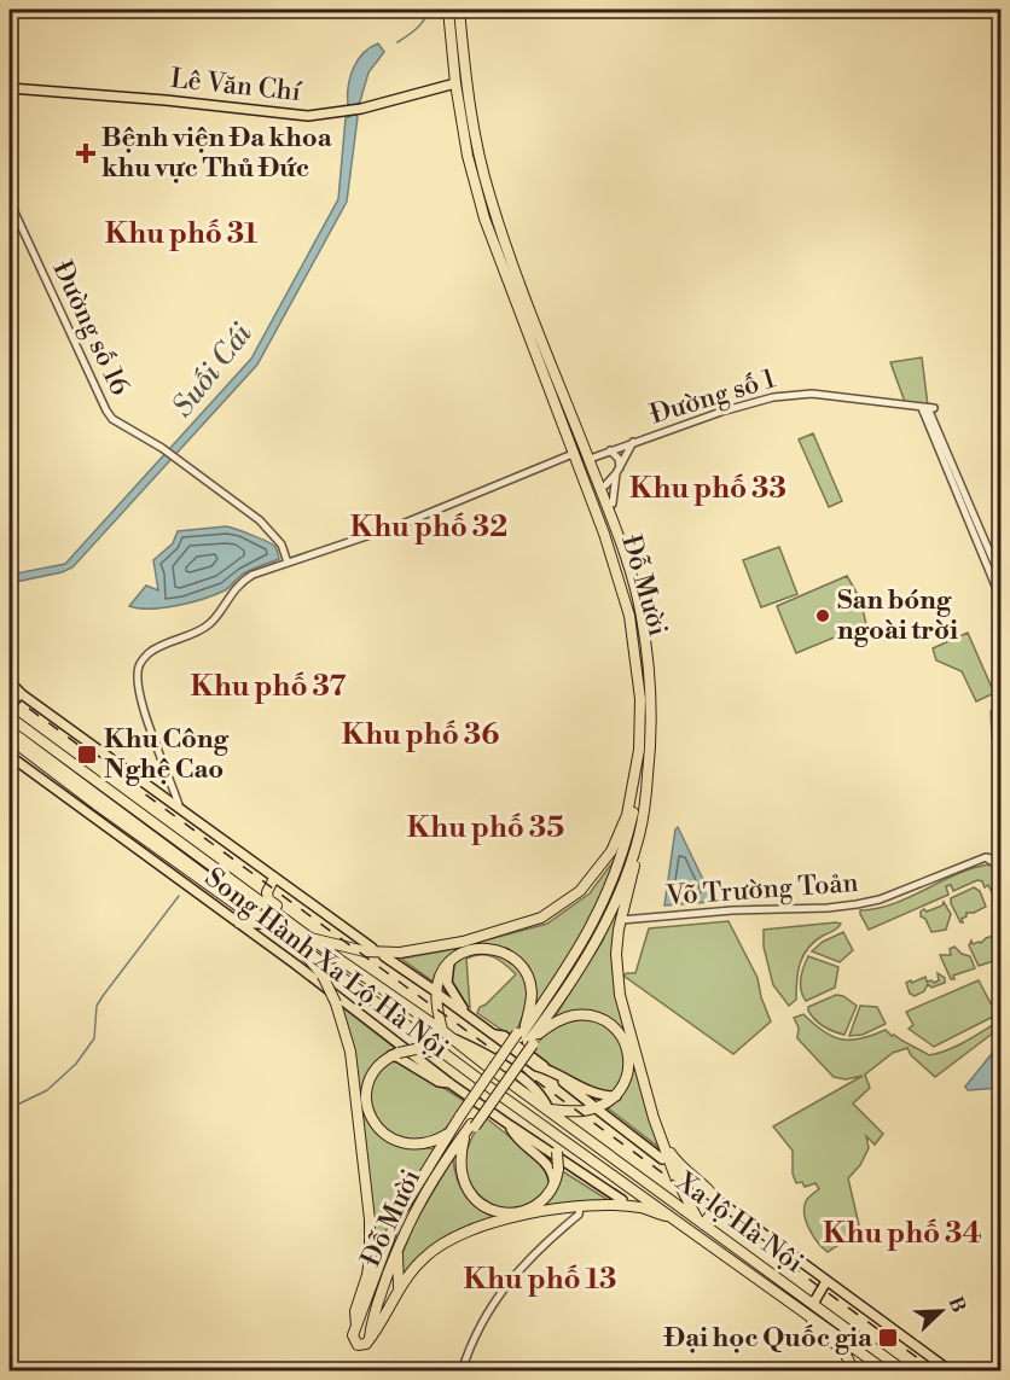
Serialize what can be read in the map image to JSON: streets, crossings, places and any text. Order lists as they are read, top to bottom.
{
  "streets": {
    "highway": ["Đỗ Mười", "Song Hành Xa Lộ Hà Nội", "Xa lộ Hà Nội"],
    "main road": ["Lê Văn Chí"],
    "street": ["Đường số 16", "Đường số 1", "Võ Trường Toản"]
  },
  "crossings": [
    ["Lê Văn Chí", "Đỗ Mười"],
    ["Đường số 16", "Đường số 1"],
    ["Đường số 1", "Đỗ Mười"],
    ["Đường số 1", "Song Hành Xa Lộ Hà Nội"],
    ["Đỗ Mười", "Song Hành Xa Lộ Hà Nội"],
    ["Song Hành Xa Lộ Hà Nội", "Xa lộ Hà Nội"]
  ],
  "districts": [
    "Khu phố 31",
    "Khu phố 33",
    "Khu phố 32",
    "Khu phố 37",
    "Khu phố 36",
    "Khu phố 35",
    "Khu phố 34",
    "Khu phố 13"
  ],
  "water": ["Suối Cái"],
  "places": {
    "health": ["Bệnh viện Đa khoa khu vực Thủ Đức"],
    "other": ["San bóng ngoài trời"],
    "transit": ["Khu Công Nghệ Cao", "Đại học Quốc gia"]
  },
  "north": "top right"
}
